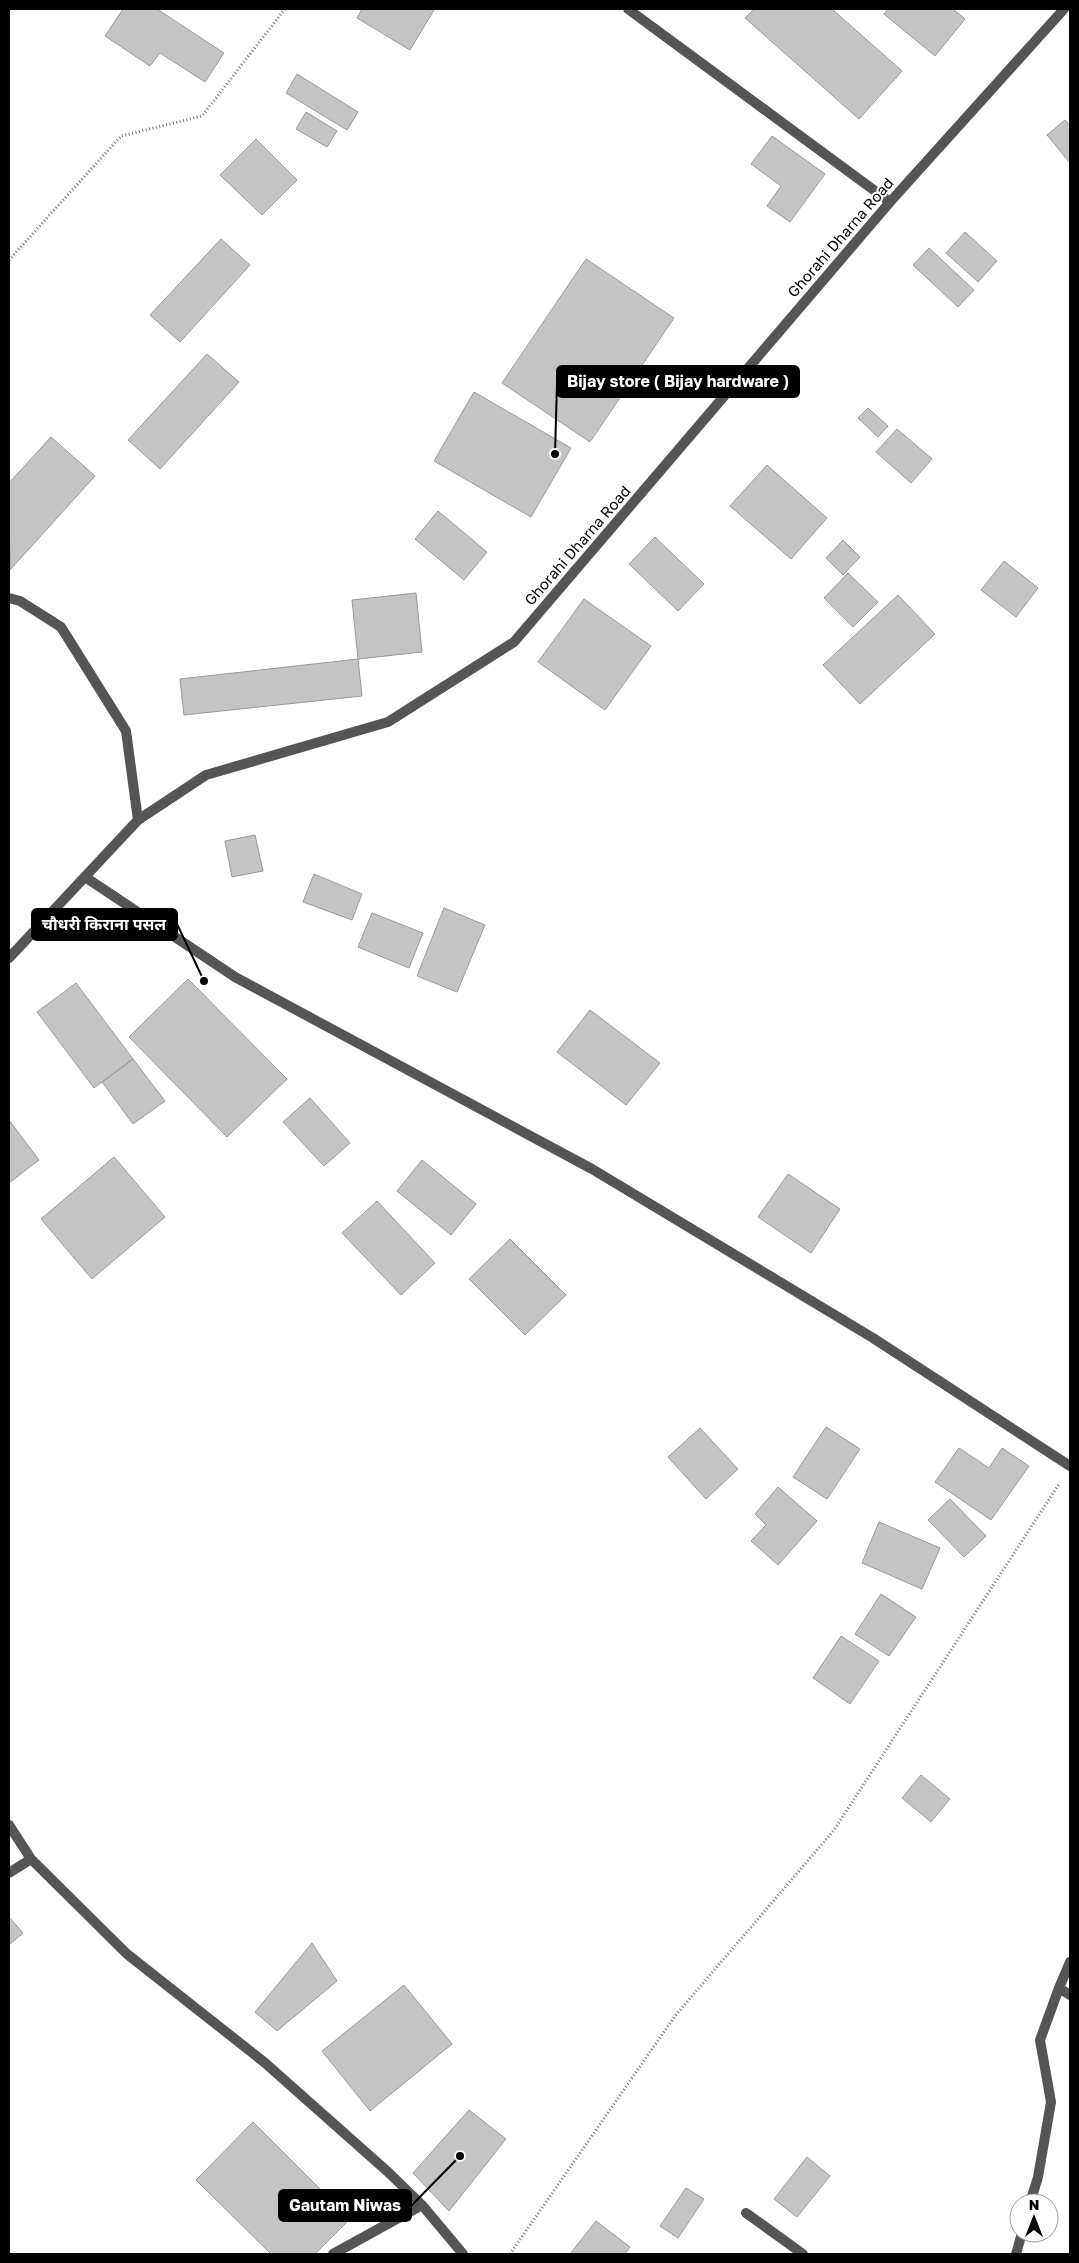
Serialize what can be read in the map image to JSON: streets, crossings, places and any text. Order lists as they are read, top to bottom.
{
  "streets": {
    "street": ["Ghorahi Dharna Road"]
  },
  "places": ["Bijay store ( Bijay hardware )", "चौधरी किराना पसल", "Gautam Niwas"],
  "north": "top"
}
